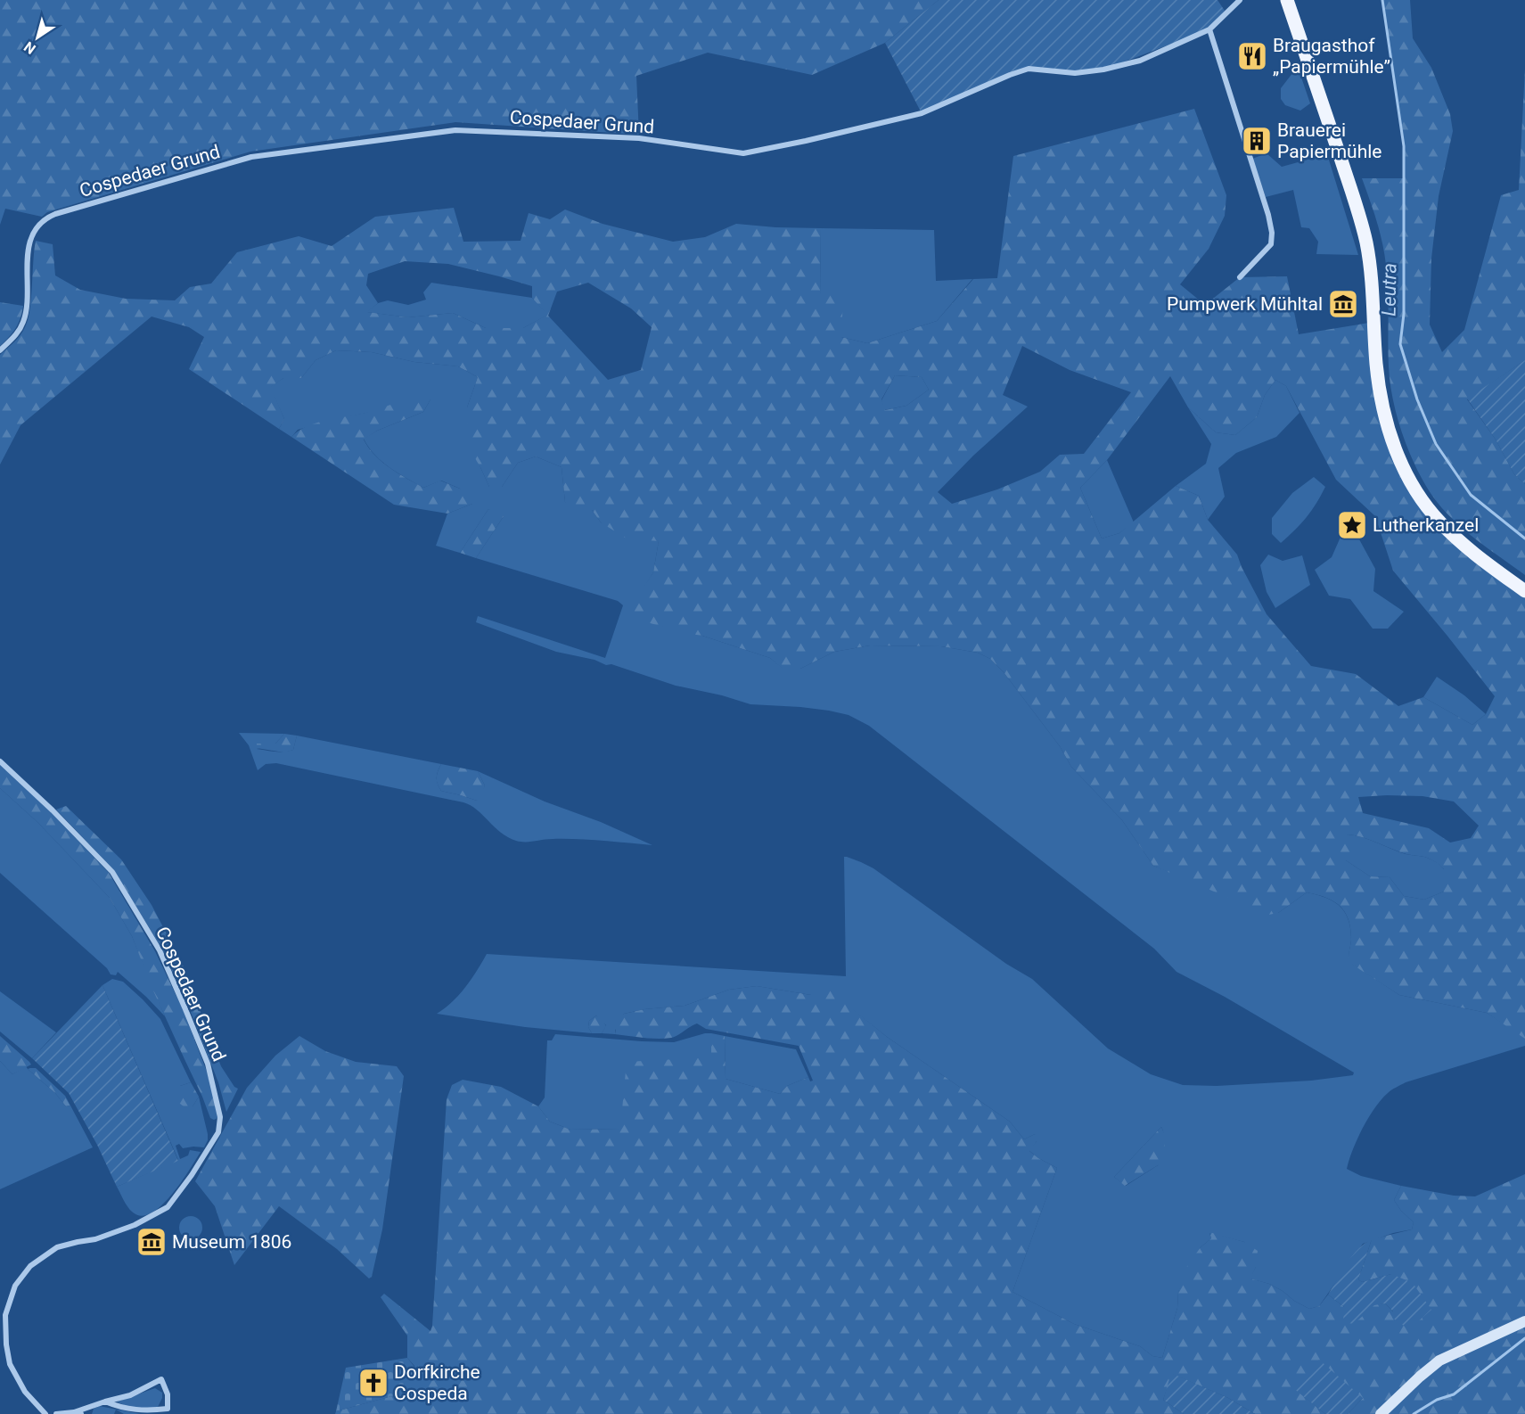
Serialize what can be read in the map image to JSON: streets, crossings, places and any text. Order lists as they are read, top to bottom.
{
  "streets": {
    "street": ["Cospedaer Grund"]
  },
  "water": ["Leutra"],
  "places": {
    "restaurant": ["Braugasthof „Papiermühle”"],
    "building": ["Brauerei Papiermühle"],
    "museum": ["Pumpwerk Mühltal", "Museum 1806"],
    "place": ["Lutherkanzel"],
    "church": ["Dorfkirche Cospeda"]
  },
  "north": "bottom left"
}
